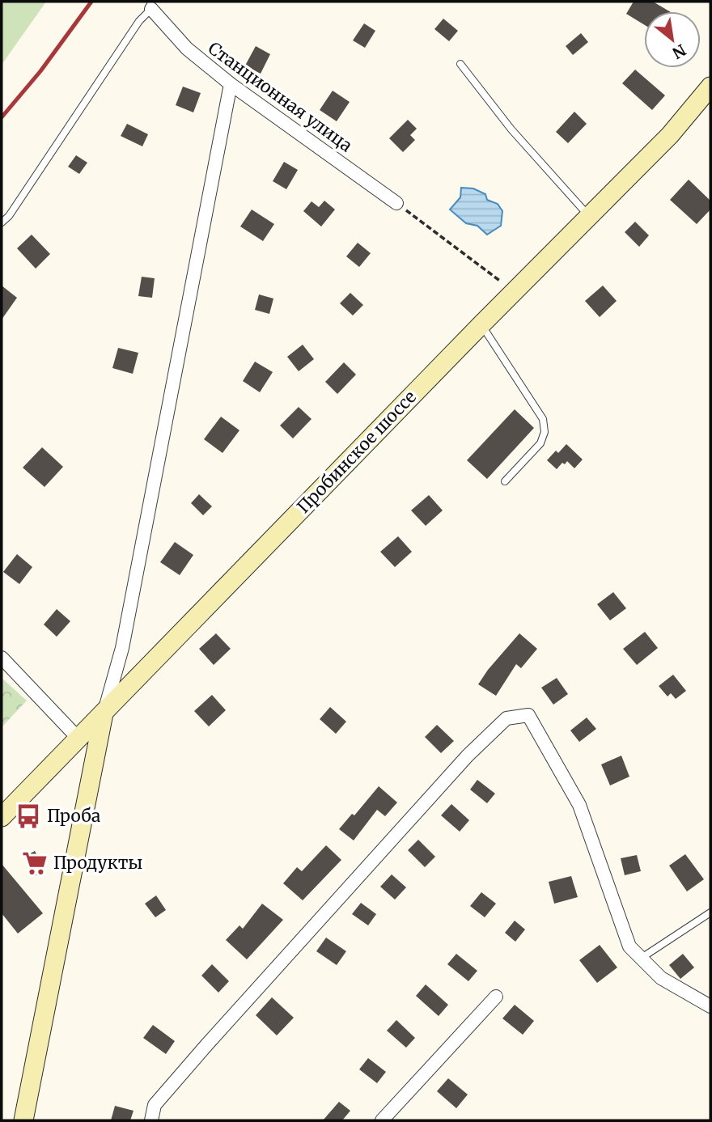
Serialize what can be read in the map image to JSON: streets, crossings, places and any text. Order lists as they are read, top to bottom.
{
  "streets": {
    "main road": ["Пробинское шоссе"],
    "street": ["Станционная улица"]
  },
  "places": {
    "bus stop": ["Проба"],
    "supermarket": ["Продукты"]
  },
  "north": "bottom right"
}
